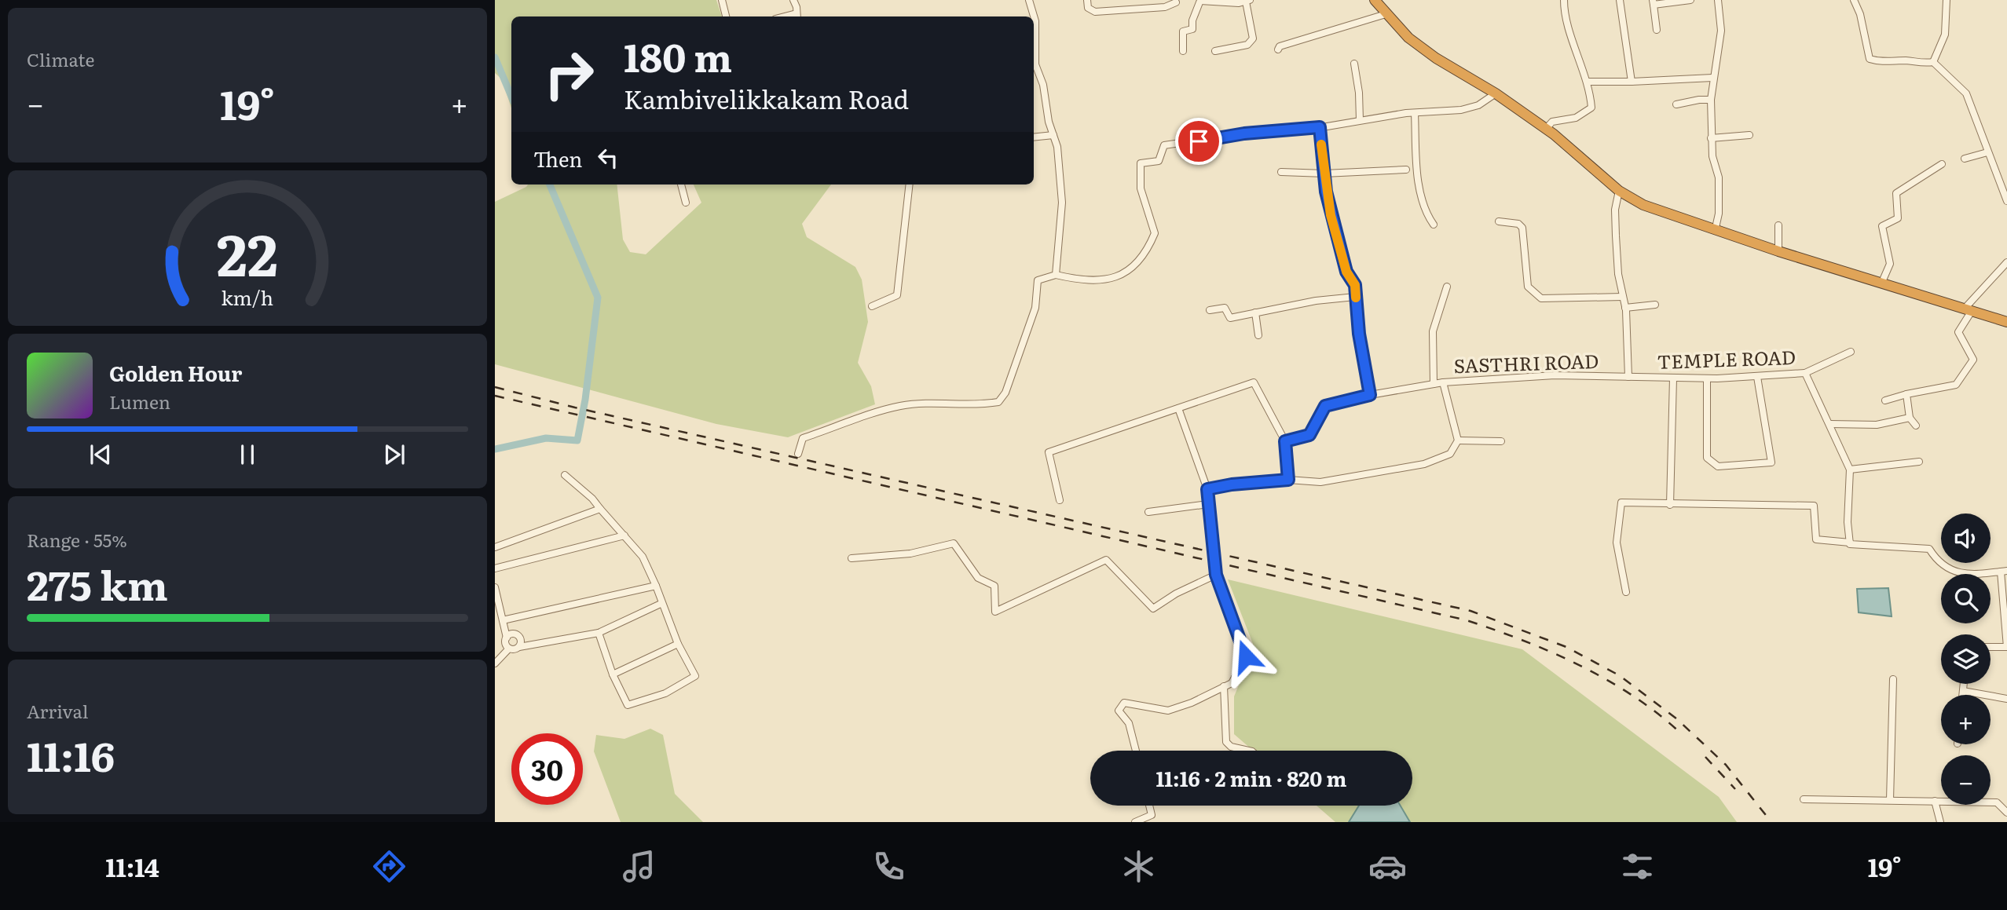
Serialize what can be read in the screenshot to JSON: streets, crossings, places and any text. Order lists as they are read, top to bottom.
{
  "streets": {
    "street": ["TEMPLE ROAD", "SASTHRI ROAD"]
  },
  "crossings": [
    ["TEMPLE ROAD", "SASTHRI ROAD"]
  ],
  "page": {
    "tile": [
      "Climate",
      ["Range · 55%", "275 km"],
      ["Arrival", "11:16"]
    ],
    "turn": ["180 m", "Kambivelikkakam Road"],
    "heat": ["−", "19°", "+"],
    "then": "Then",
    "song": ["Golden Hour", "Lumen"],
    "map_buttons": ["+", "−"],
    "limit": "30",
    "trip": "11:16 · 2 min · 820 m",
    "tabs": ["11:14", "19°"],
    "gauge": ["22", "km/h"]
  }
}
